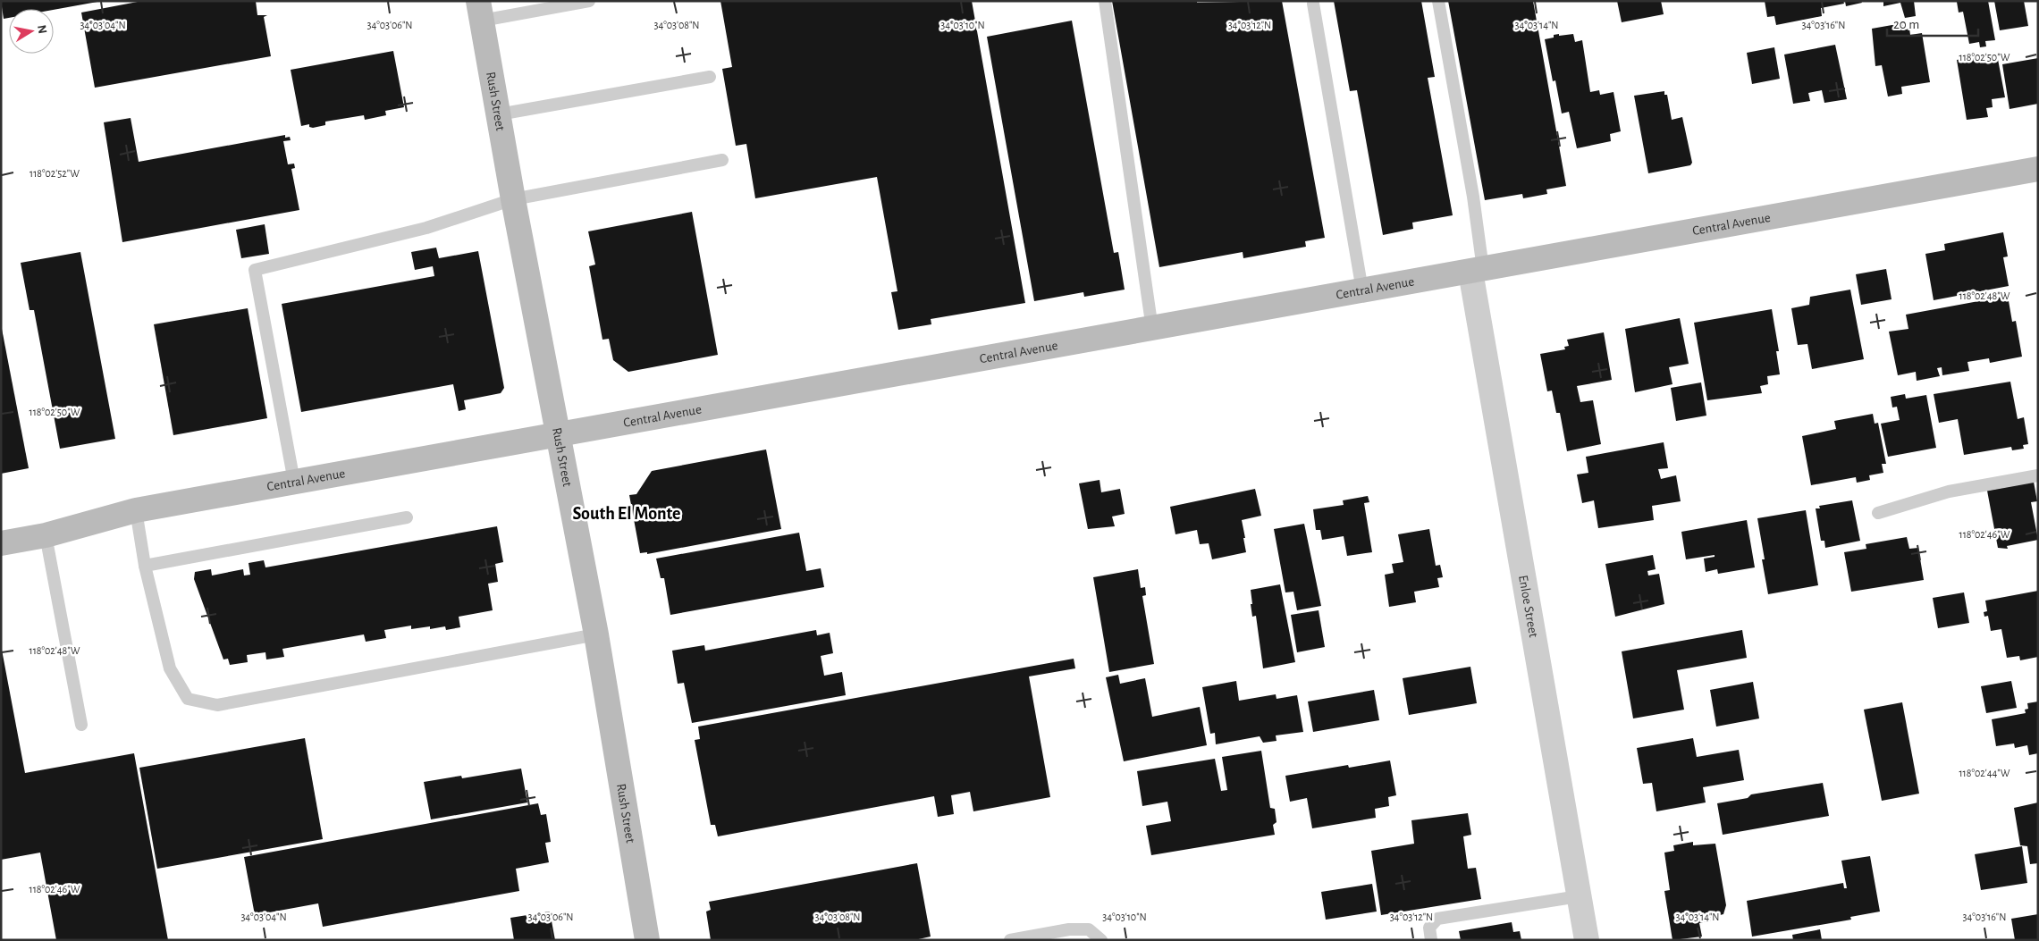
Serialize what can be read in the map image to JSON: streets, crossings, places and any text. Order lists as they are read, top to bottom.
{
  "streets": {
    "street": ["Rush Street", "Central Avenue", "Enloe Street"]
  },
  "crossings": [
    ["Rush Street", "Central Avenue"],
    ["Central Avenue", "Enloe Street"]
  ],
  "districts": ["South El Monte"],
  "scale_bar": "20 m",
  "north": "right",
  "coordinates": [
    "34°03'04\"N",
    "34°03'06\"N",
    "34°03'08\"N",
    "34°03'10\"N",
    "34°03'12\"N",
    "34°03'14\"N",
    "34°03'16\"N",
    "118°02'50\"W",
    "118°02'52\"W",
    "118°02'48\"W",
    "118°02'46\"W",
    "118°02'44\"W"
  ]
}
